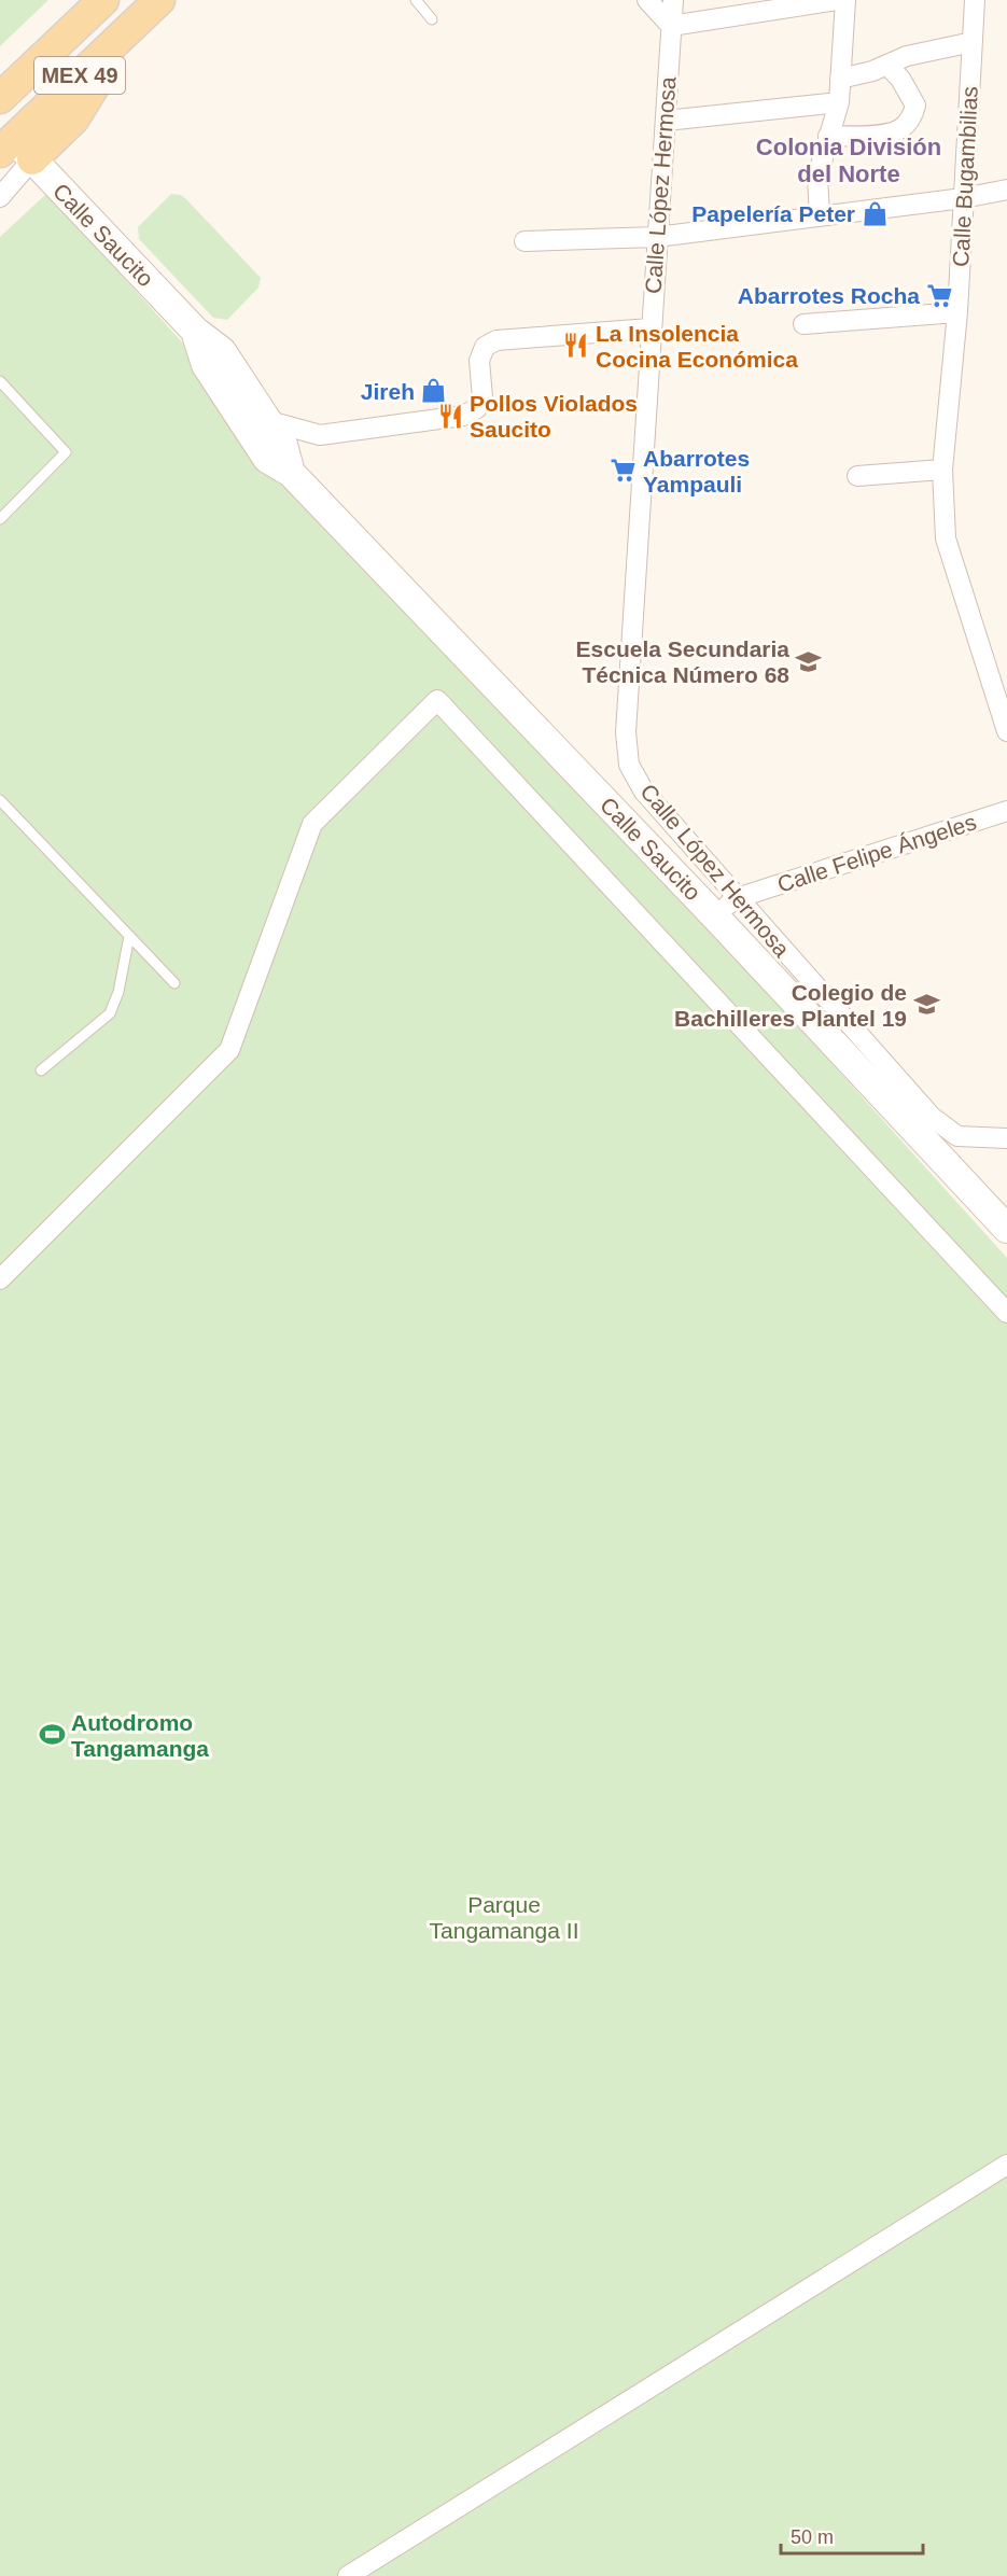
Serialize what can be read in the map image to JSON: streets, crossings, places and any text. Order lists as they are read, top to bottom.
{
  "streets": {
    "main road": ["MEX 49"],
    "street": [
      "Calle Bugambilias",
      "Calle López Hermosa",
      "Calle Saucito",
      "Calle Felipe Ángeles"
    ]
  },
  "crossings": [
    ["MEX 49", "Calle Saucito"],
    ["Calle López Hermosa", "Calle Felipe Ángeles"],
    ["Calle Saucito", "Calle Felipe Ángeles"]
  ],
  "districts": ["Colonia División del Norte"],
  "parks": ["Parque Tangamanga II"],
  "places": {
    "shop": ["Papelería Peter", "Jireh"],
    "supermarket": ["Abarrotes Rocha", "Abarrotes Yampauli"],
    "restaurant": ["La Insolencia Cocina Económica", "Pollos Violados Saucito"],
    "school or university": ["Escuela Secundaria Técnica Número 68", "Colegio de Bachilleres Plantel 19"],
    "sports": ["Autodromo Tangamanga"]
  },
  "scale_bar": "50 m"
}
